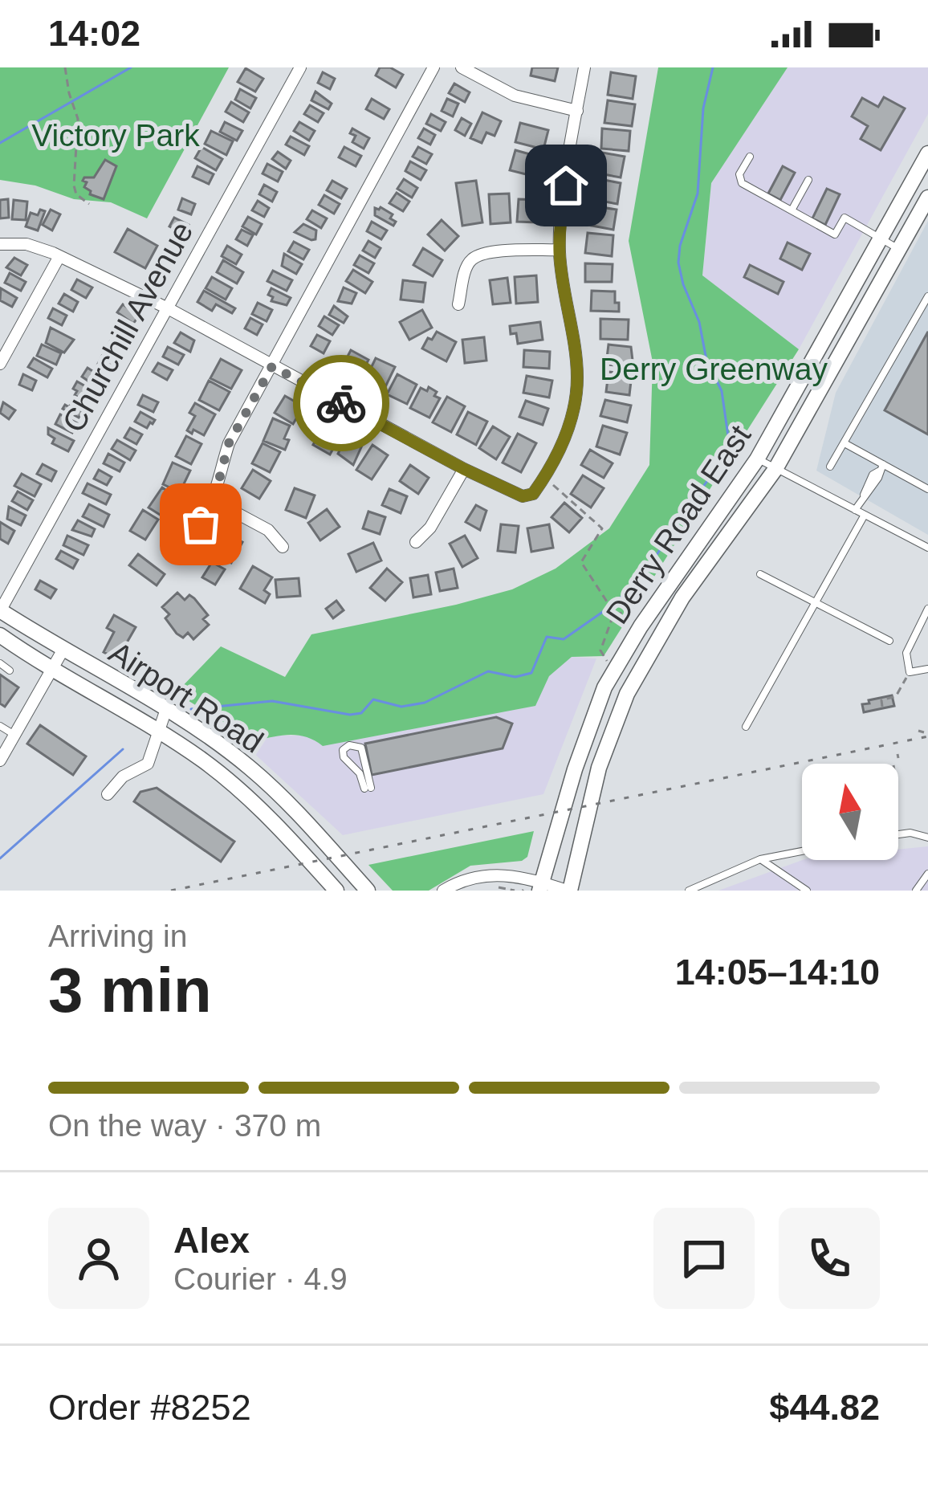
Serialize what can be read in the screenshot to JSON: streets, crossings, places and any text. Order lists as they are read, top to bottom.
{
  "streets": {
    "main road": ["Derry Road East", "Airport Road"],
    "street": ["Churchill Avenue"]
  },
  "crossings": [
    ["Churchill Avenue", "Airport Road"]
  ],
  "parks": ["Victory Park", "Derry Greenway"],
  "north": "top",
  "page": {
    "status": "14:02",
    "heading": ["3 min", "Arriving in", "14:05–14:10"],
    "panel": [
      "Alex",
      "Courier · 4.9",
      "Order #8252",
      "$44.82"
    ],
    "bar": "On the way · 370 m"
  }
}
